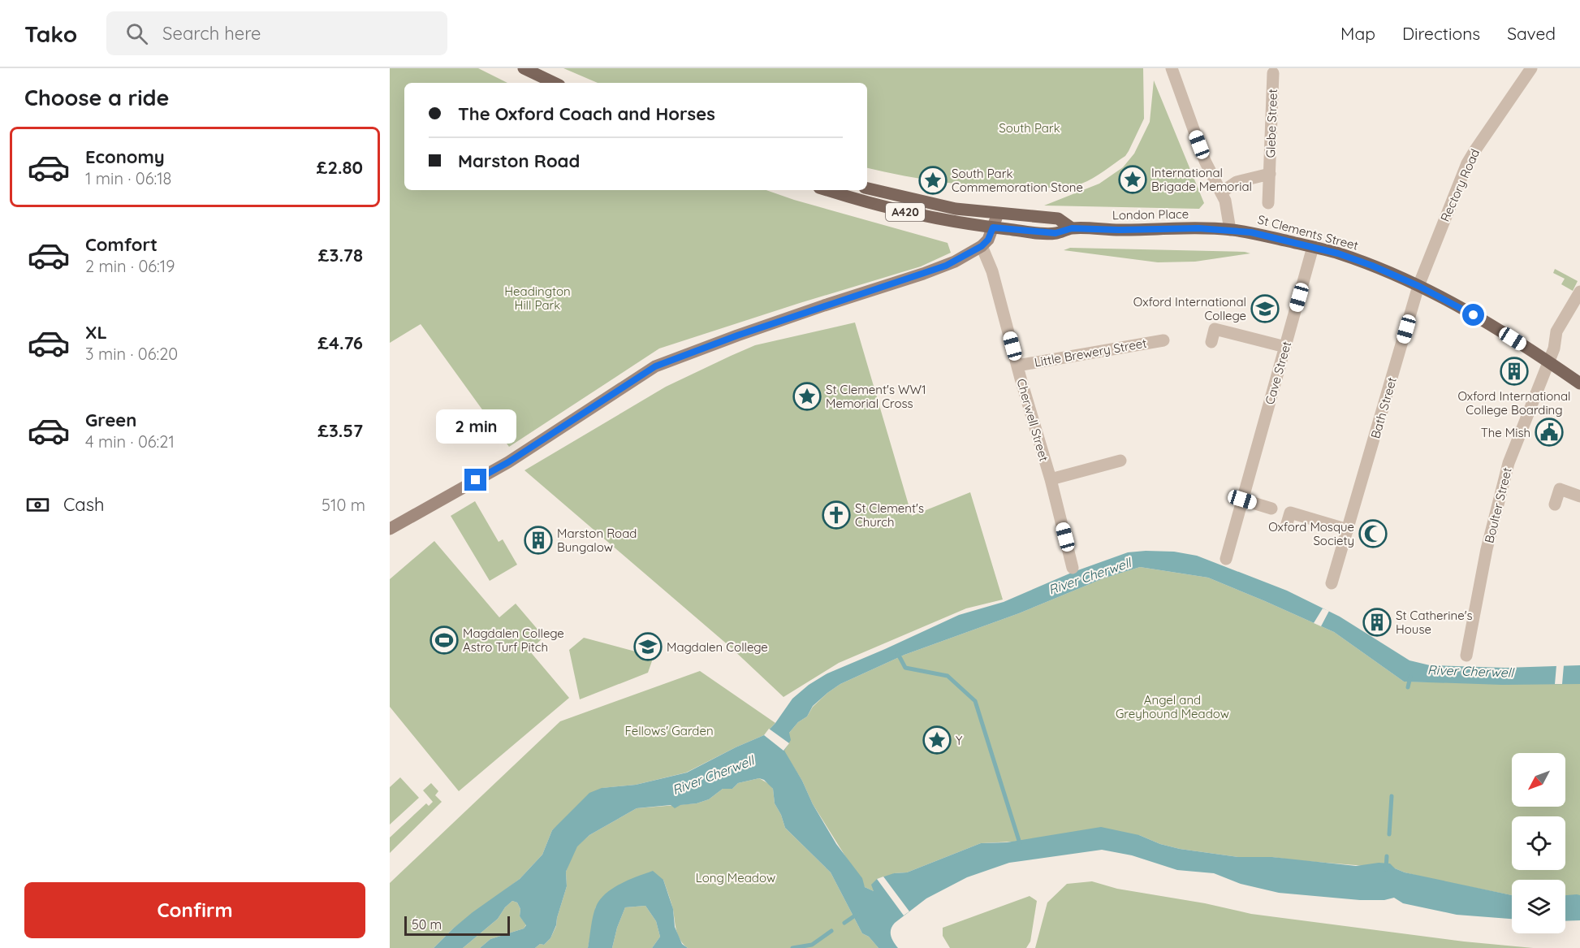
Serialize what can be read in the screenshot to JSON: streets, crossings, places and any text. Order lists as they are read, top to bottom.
{
  "streets": {
    "main road": ["A420", "London Place", "St Clements Street"],
    "street": [
      "Glebe Street",
      "Rectory Road",
      "Little Brewery Street",
      "Cave Street",
      "Bath Street",
      "Cherwell Street",
      "Boulter Street"
    ]
  },
  "crossings": [
    ["Rectory Road", "St Clements Street"],
    ["Rectory Road", "Bath Street"],
    ["A420", "London Place"],
    ["London Place", "St Clements Street"],
    ["St Clements Street", "Cave Street"],
    ["St Clements Street", "Bath Street"],
    ["St Clements Street", "Boulter Street"],
    ["Little Brewery Street", "Cherwell Street"]
  ],
  "water": ["River Cherwell"],
  "parks": [
    "South Park",
    "Headington Hill Park",
    "Angel and Greyhound Meadow",
    "Fellows' Garden",
    "Long Meadow"
  ],
  "places": {
    "place": [
      "International Brigade Memorial",
      "South Park Commemoration Stone",
      "St Clement's WW1 Memorial Cross",
      "Y"
    ],
    "school or university": ["Oxford International College", "Magdalen College"],
    "building": ["Oxford International College Boarding", "Marston Road Bungalow", "St Catherine's House"],
    "public building": ["The Mish"],
    "church": ["St Clement's Church"],
    "mosque": ["Oxford Mosque Society"],
    "sports": ["Magdalen College Astro Turf Pitch"]
  },
  "scale_bar": "50 m",
  "north": "bottom left",
  "page": {
    "header": "Tako",
    "search": "Search here",
    "nav": ["Map", "Directions", "Saved"],
    "heading": "Choose a ride",
    "banner": ["The Oxford Coach and Horses", "Marston Road"],
    "list": [
      {
        "name": "Economy",
        "note": "1 min · 06:18",
        "value": "£2.80"
      },
      {
        "name": "Comfort",
        "note": "2 min · 06:19",
        "value": "£3.78"
      },
      {
        "name": "XL",
        "note": "3 min · 06:20",
        "value": "£4.76"
      },
      {
        "name": "Green",
        "note": "4 min · 06:21",
        "value": "£3.57"
      }
    ],
    "bubble": "2 min",
    "pay": ["Cash", "510 m"],
    "buttons": "Confirm",
    "scale": "50 m"
  }
}
